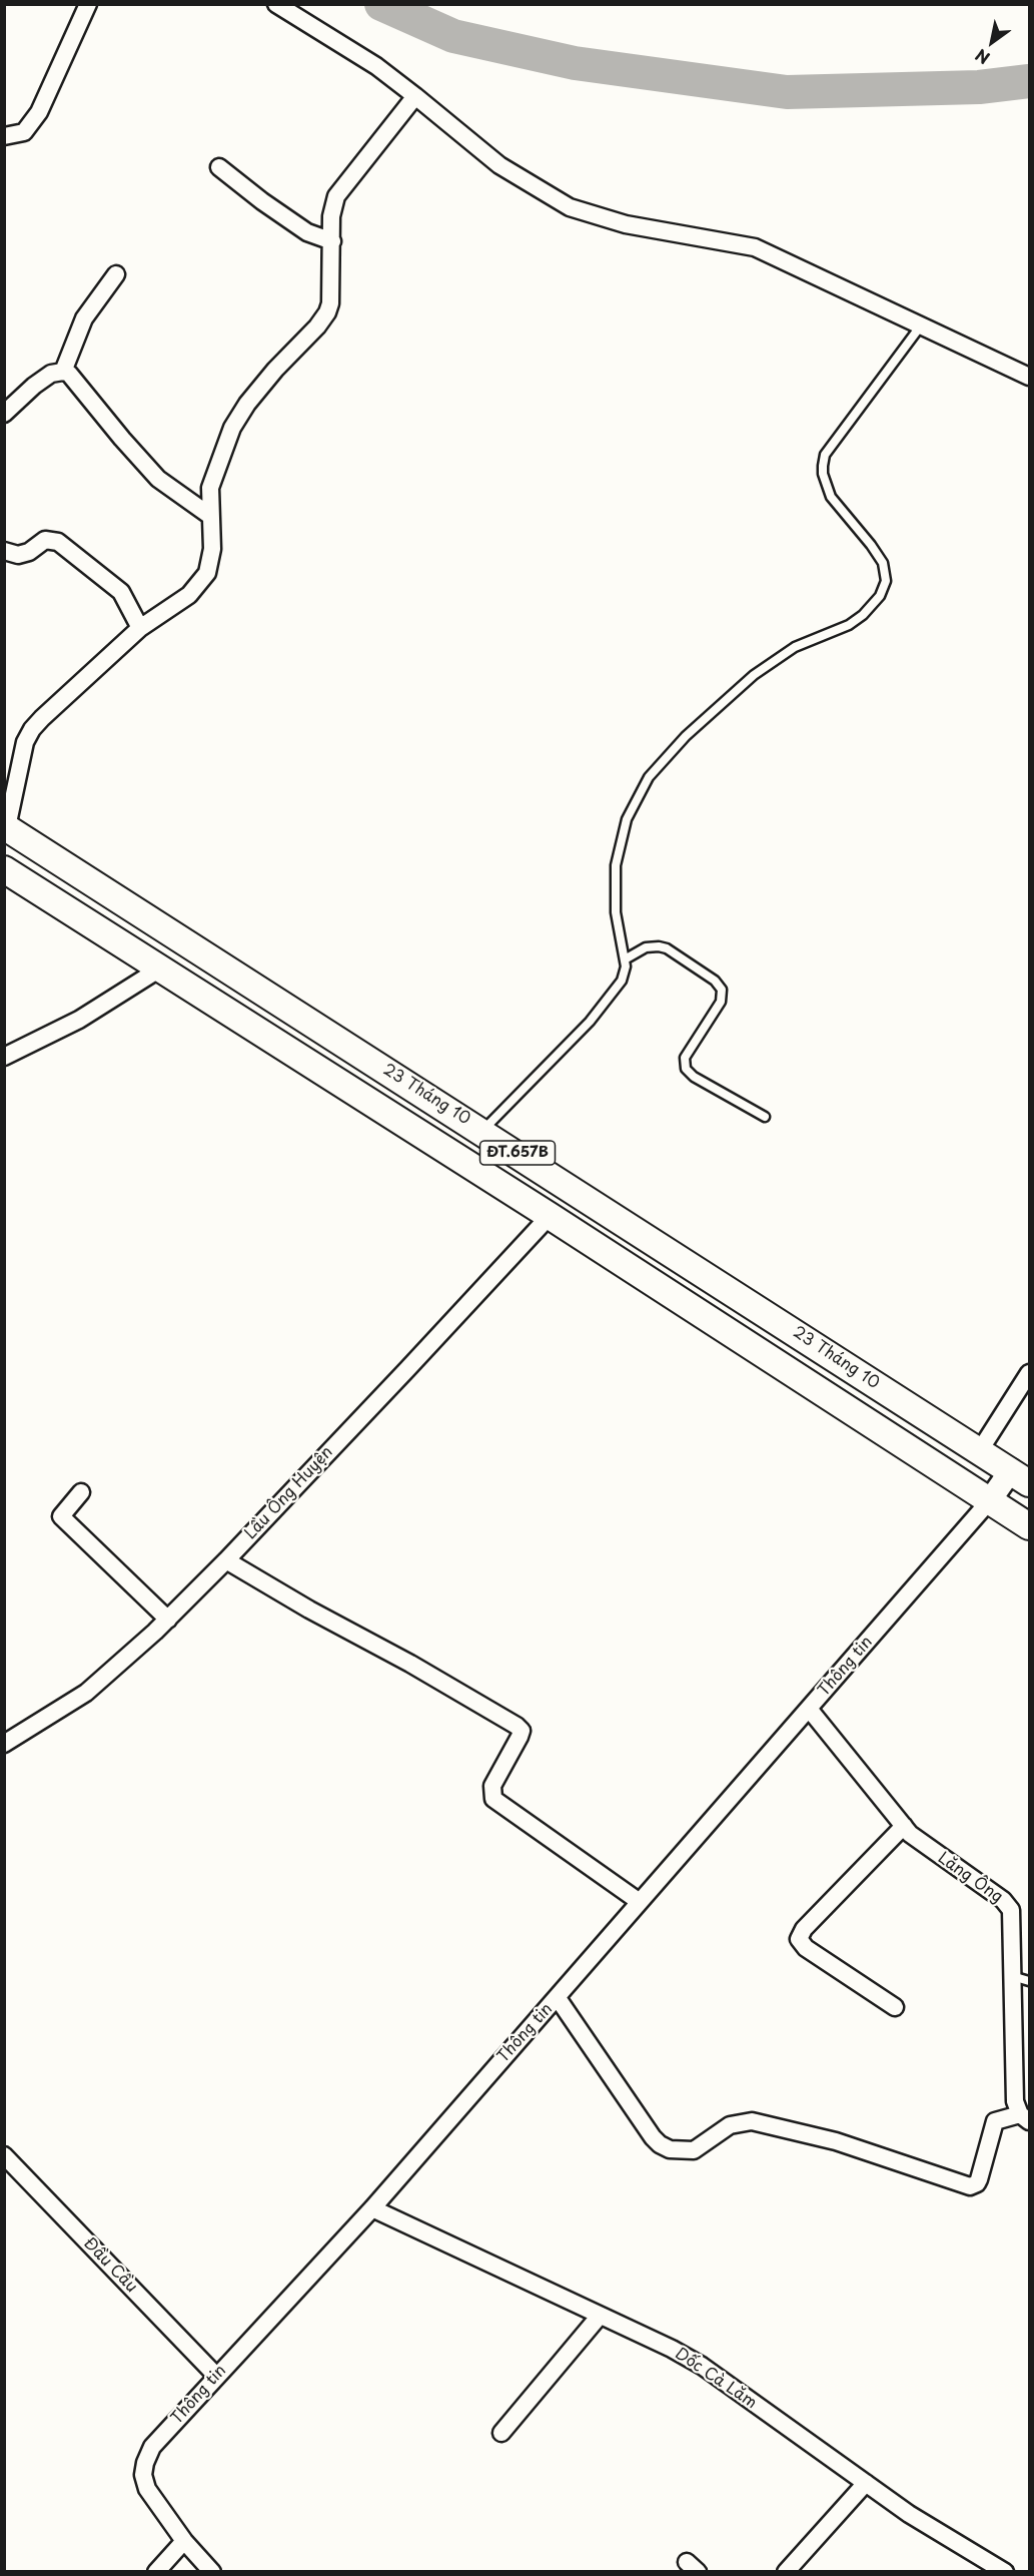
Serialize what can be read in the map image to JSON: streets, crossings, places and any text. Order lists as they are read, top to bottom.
{
  "streets": {
    "main road": ["23 Tháng 10", "ĐT.657B"],
    "street": [
      "Lầu Ông Huyện",
      "Thông tin",
      "Lăng Ông",
      "Đầu Cầu",
      "Dốc Cà Lăm"
    ]
  },
  "crossings": [
    ["ĐT.657B", "Lầu Ông Huyện"],
    ["ĐT.657B", "Thông tin"],
    ["Thông tin", "Lăng Ông"],
    ["Thông tin", "Đầu Cầu"],
    ["Thông tin", "Dốc Cà Lăm"]
  ],
  "north": "bottom left"
}
